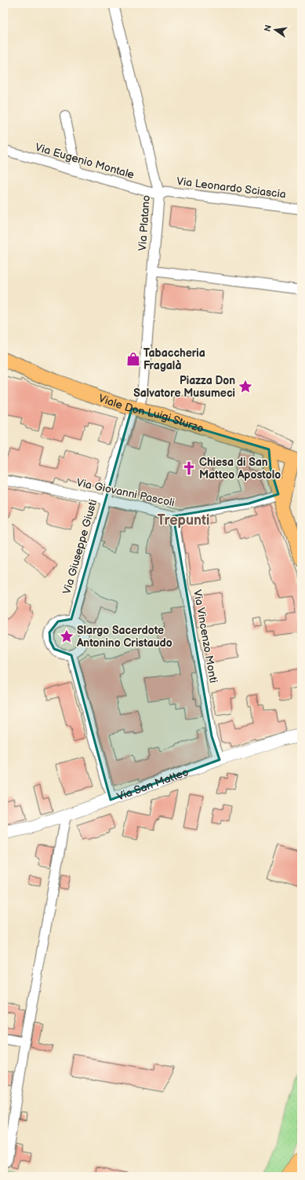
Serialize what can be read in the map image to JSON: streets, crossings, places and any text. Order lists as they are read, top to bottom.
{
  "streets": {
    "main road": ["Viale Don Luigi Sturzo"],
    "street": [
      "Via Eugenio Montale",
      "Via Leonardo Sciascia",
      "Via Platano",
      "Via Giovanni Pascoli",
      "Via Giuseppe Giusti",
      "Via Vincenzo Monti",
      "Via San Matteo"
    ]
  },
  "crossings": [
    ["Via Eugenio Montale", "Via Leonardo Sciascia"],
    ["Via Eugenio Montale", "Via Platano"],
    ["Via Leonardo Sciascia", "Via Platano"],
    ["Via Platano", "Viale Don Luigi Sturzo"],
    ["Via Platano", "Via Giuseppe Giusti"],
    ["Viale Don Luigi Sturzo", "Via Giuseppe Giusti"],
    ["Via Giovanni Pascoli", "Via Giuseppe Giusti"],
    ["Via Giovanni Pascoli", "Via Vincenzo Monti"],
    ["Via Vincenzo Monti", "Via San Matteo"]
  ],
  "one_way": ["Via Giuseppe Giusti"],
  "districts": ["Trepunti"],
  "places": {
    "shop": ["Tabaccheria Fragalà"],
    "place": ["Piazza Don Salvatore Musumeci", "Slargo Sacerdote Antonino Cristaudo"],
    "church": ["Chiesa di San Matteo Apostolo"]
  },
  "north": "left"
}
